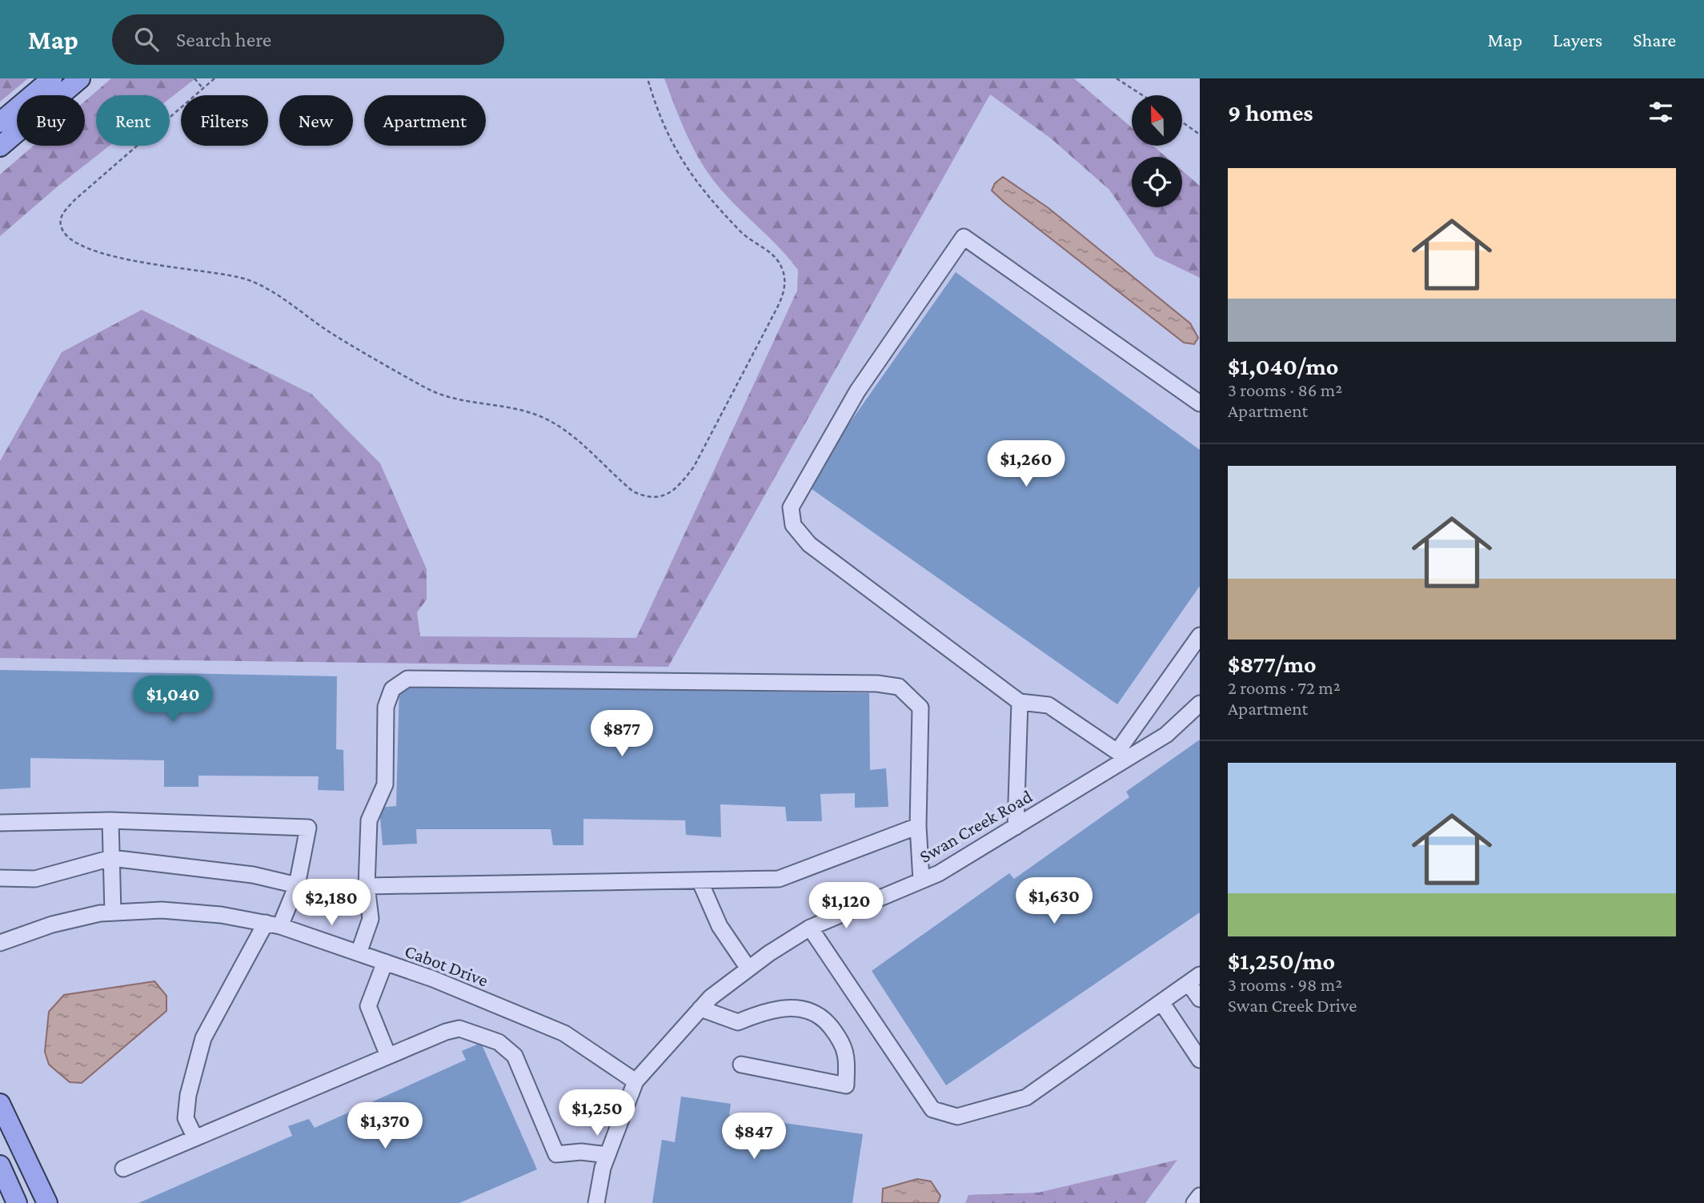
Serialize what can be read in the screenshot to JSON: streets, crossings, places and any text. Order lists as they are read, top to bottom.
{
  "streets": {
    "street": ["Swan Creek Road", "Cabot Drive"]
  },
  "crossings": [
    ["Swan Creek Road", "Cabot Drive"]
  ],
  "north": "top",
  "page": {
    "header": "Map",
    "search": "Search here",
    "nav": ["Map", "Layers", "Share"],
    "heading": "9 homes",
    "chip": [
      "Buy",
      "Rent",
      "Filters",
      "New",
      "Apartment"
    ],
    "list": [
      {
        "name": "$1,040/mo",
        "note": "3 rooms · 86 m² · Apartment"
      },
      {
        "name": "$877/mo",
        "note": "2 rooms · 72 m² · Apartment"
      },
      {
        "name": "$1,250/mo",
        "note": "3 rooms · 98 m² · Swan Creek Drive"
      }
    ],
    "price": [
      "$1,260",
      "$1,040",
      "$877",
      "$1,630",
      "$2,180",
      "$1,120",
      "$1,250",
      "$1,370",
      "$847"
    ]
  }
}
